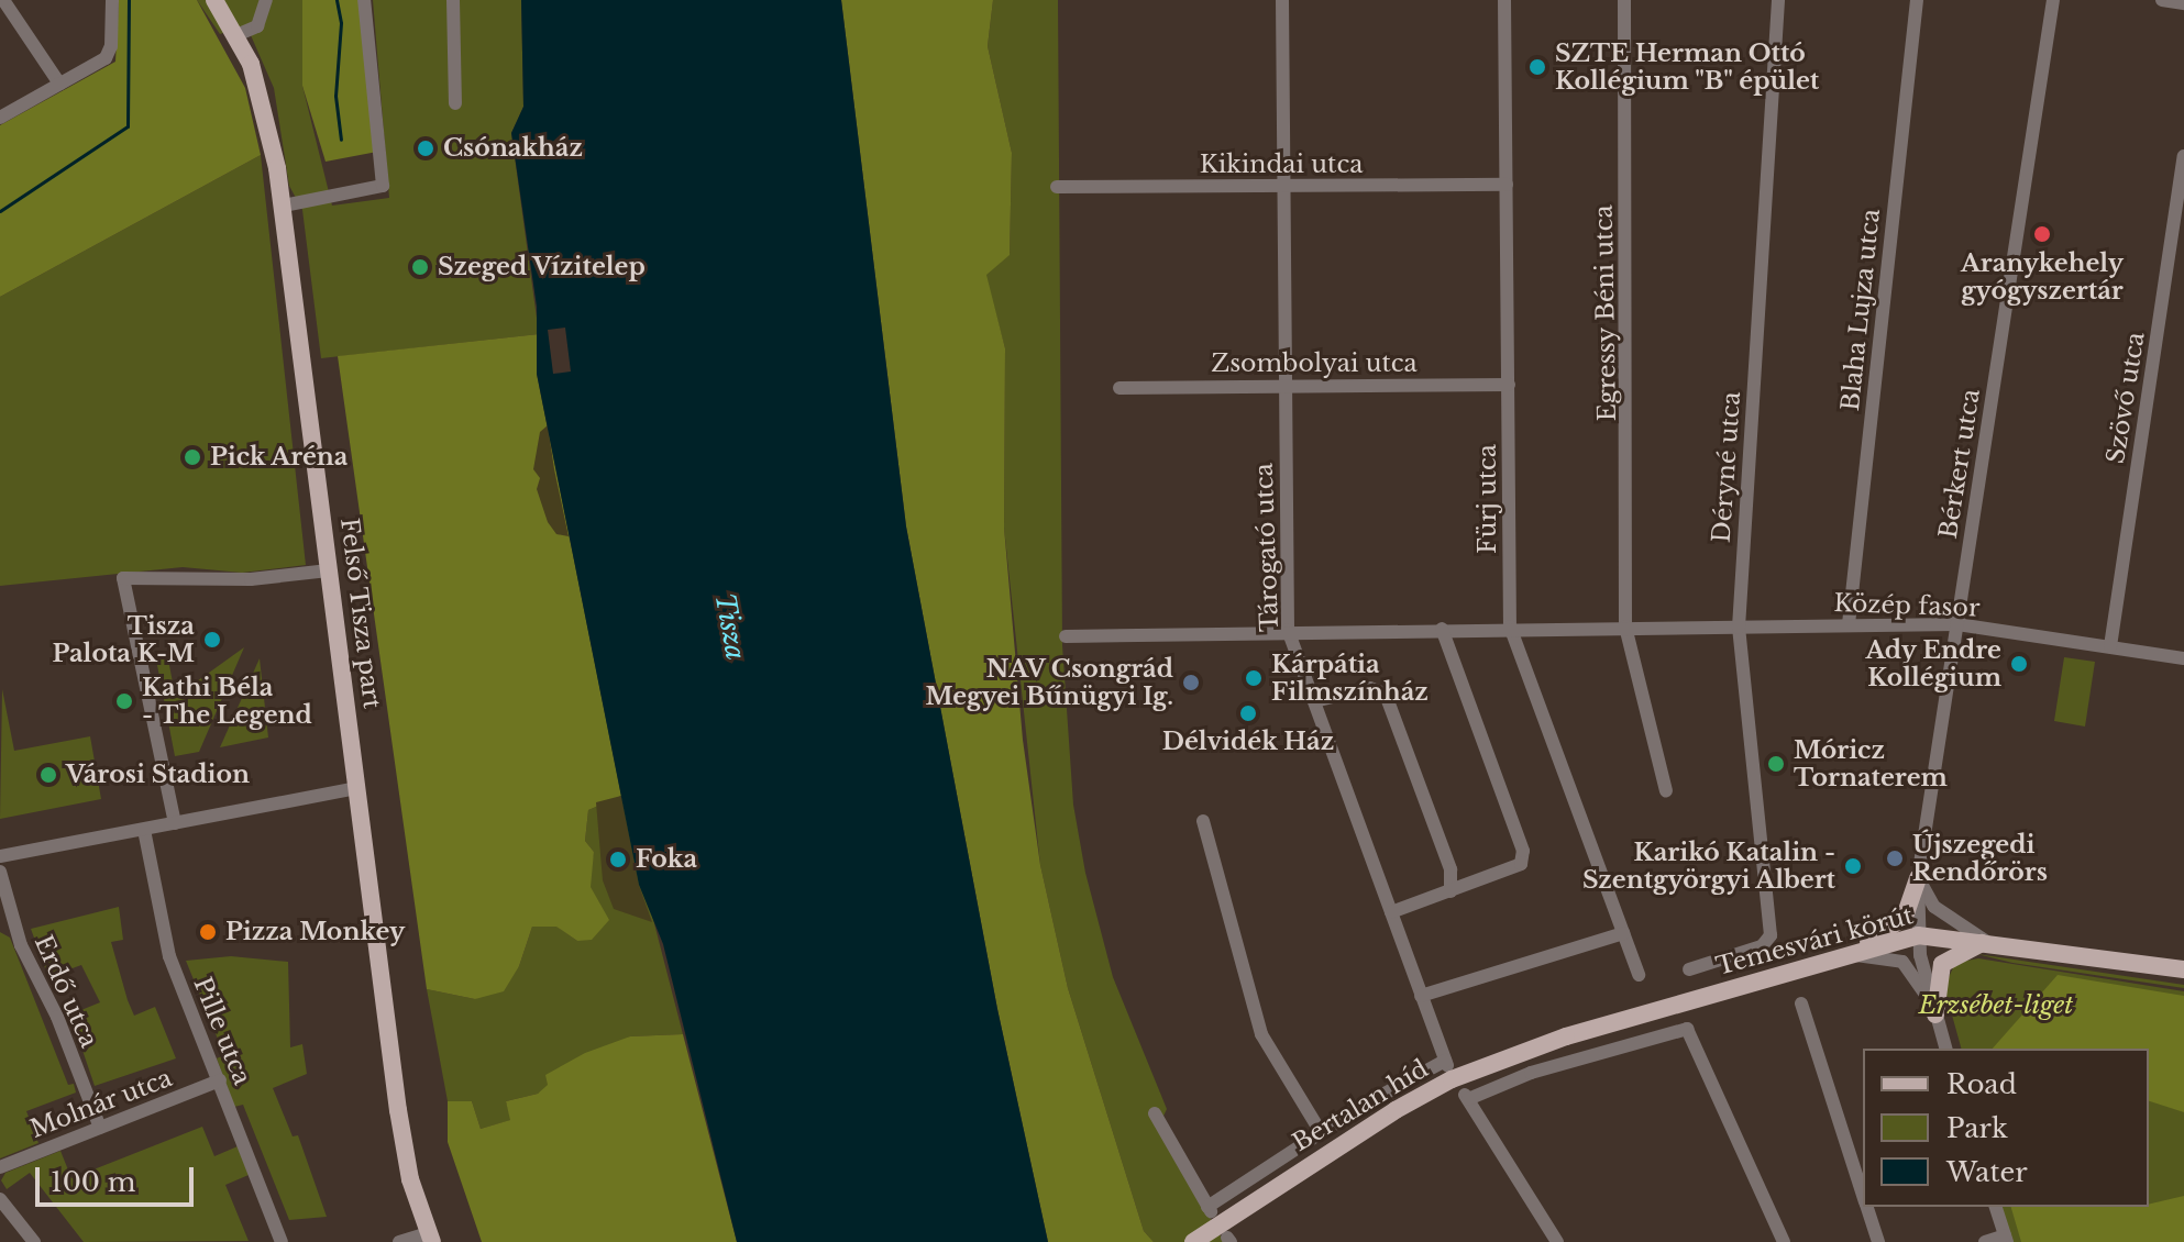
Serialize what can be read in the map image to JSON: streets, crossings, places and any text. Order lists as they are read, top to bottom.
{
  "streets": {
    "main road": ["Felső Tisza part", "Temesvári körút", "Bertalan híd"],
    "street": [
      "Kikindai utca",
      "Blaha Lujza utca",
      "Egressy Béni utca",
      "Zsombolyai utca",
      "Szövő utca",
      "Bérkert utca",
      "Déryné utca",
      "Fürj utca",
      "Tárogató utca",
      "Közép fasor",
      "Erdő utca",
      "Pille utca",
      "Molnár utca"
    ]
  },
  "crossings": [
    ["Kikindai utca", "Fürj utca"],
    ["Kikindai utca", "Tárogató utca"],
    ["Blaha Lujza utca", "Közép fasor"],
    ["Egressy Béni utca", "Közép fasor"],
    ["Zsombolyai utca", "Fürj utca"],
    ["Zsombolyai utca", "Tárogató utca"],
    ["Szövő utca", "Közép fasor"],
    ["Bérkert utca", "Közép fasor"],
    ["Bérkert utca", "Temesvári körút"],
    ["Déryné utca", "Közép fasor"],
    ["Déryné utca", "Temesvári körút"],
    ["Fürj utca", "Közép fasor"],
    ["Tárogató utca", "Közép fasor"],
    ["Temesvári körút", "Bertalan híd"],
    ["Erdő utca", "Molnár utca"],
    ["Pille utca", "Molnár utca"]
  ],
  "water": ["Tisza"],
  "parks": ["Erzsébet-liget"],
  "places": [
    "SZTE Herman Ottó Kollégium \"B\" épület",
    "Csónakház",
    "Aranykehely gyógyszertár",
    "Szeged Vízitelep",
    "Pick Aréna",
    "Tisza Palota K-M",
    "Ady Endre Kollégium",
    "Kárpátia Filmszínház",
    "NAV Csongrád Megyei Bűnügyi Ig.",
    "Kathi Béla - The Legend",
    "Délvidék Ház",
    "Móricz Tornaterem",
    "Városi Stadion",
    "Újszegedi Rendőrörs",
    "Foka",
    "Karikó Katalin - Szentgyörgyi Albert",
    "Pizza Monkey"
  ],
  "legend": ["Road", "Park", "Water"],
  "scale_bar": "100 m"
}
